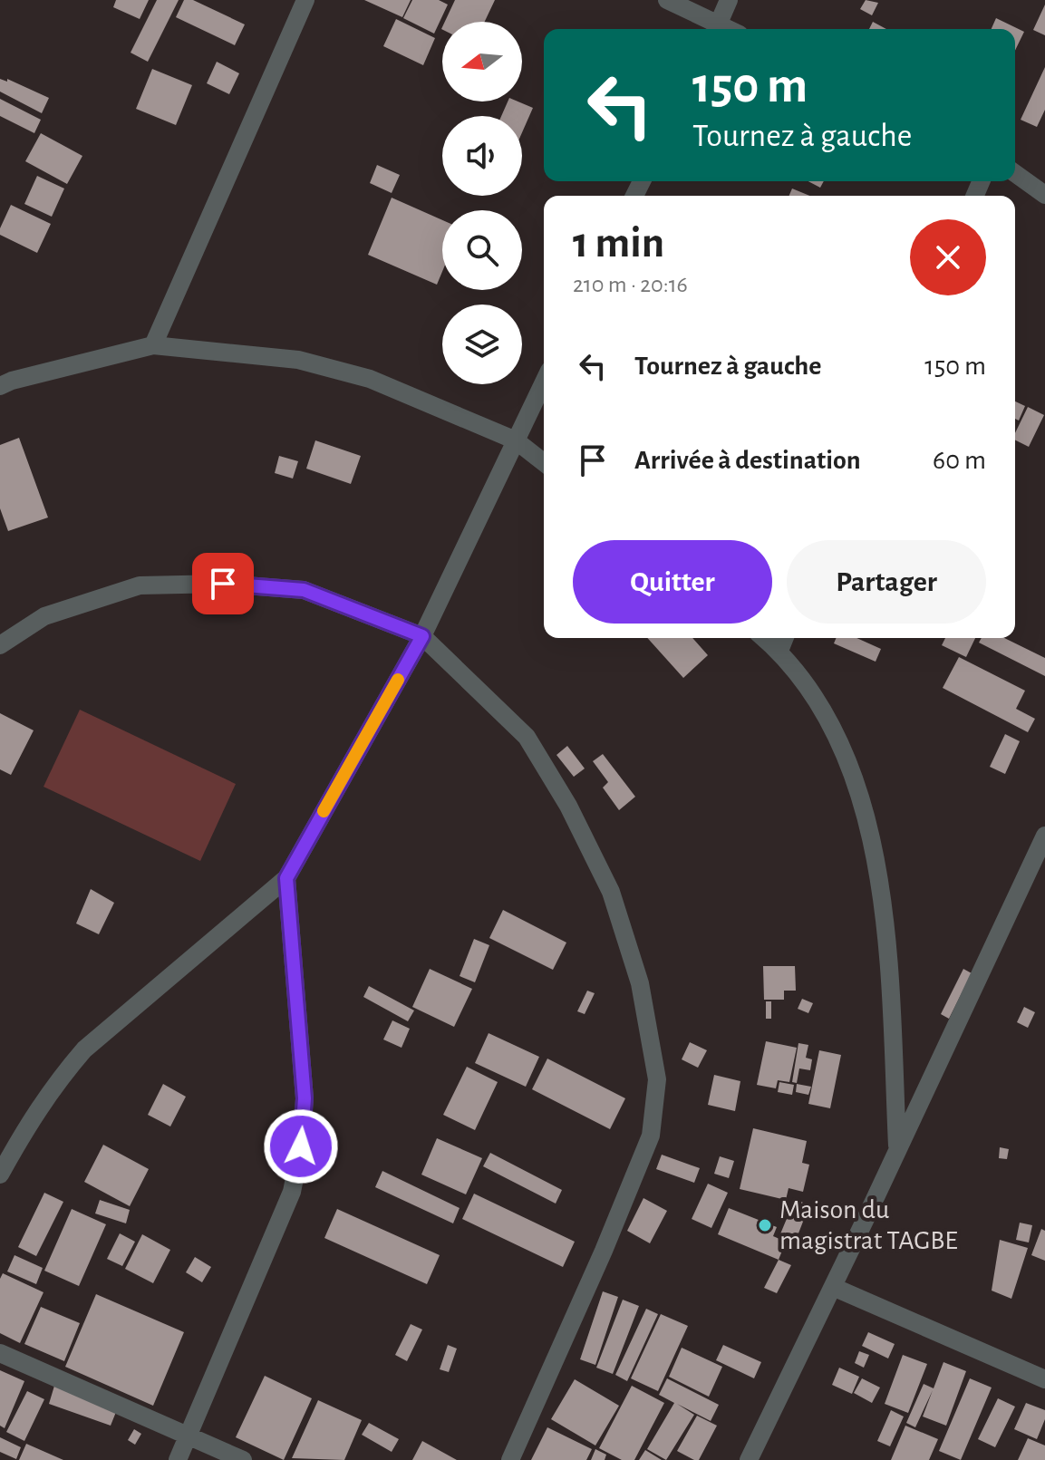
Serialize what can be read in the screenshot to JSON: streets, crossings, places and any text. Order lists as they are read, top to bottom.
{
  "places": ["Maison du magistrat TAGBE"],
  "north": "left",
  "page": {
    "turn": ["150 m", "Tournez à gauche"],
    "heading": ["1 min", "210 m · 20:16"],
    "list": [
      {
        "name": "Tournez à gauche",
        "value": "150 m"
      },
      {
        "name": "Arrivée à destination",
        "value": "60 m"
      }
    ],
    "buttons": ["Quitter", "Partager"]
  }
}
